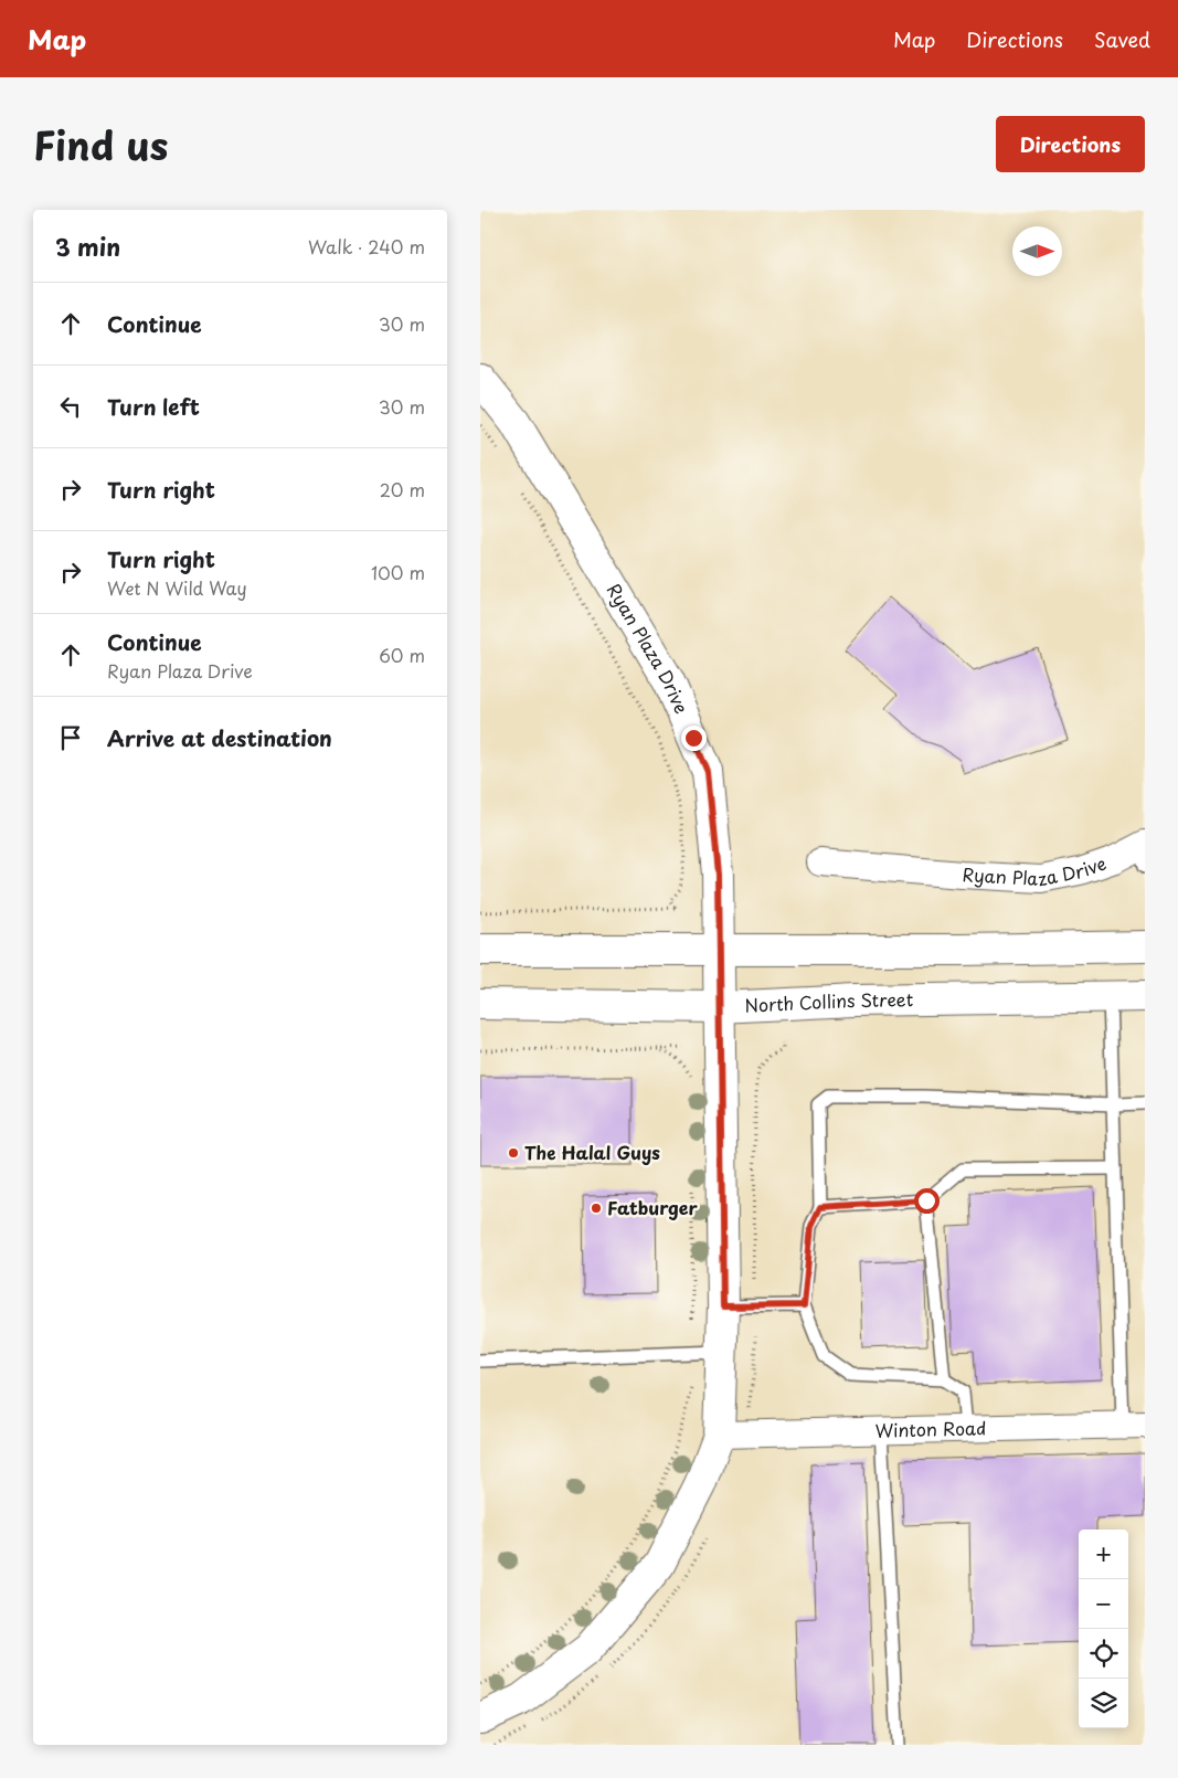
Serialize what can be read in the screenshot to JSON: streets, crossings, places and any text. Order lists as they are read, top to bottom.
{
  "streets": {
    "street": ["Ryan Plaza Drive", "North Collins Street", "Winton Road"]
  },
  "crossings": [
    ["Ryan Plaza Drive", "North Collins Street"],
    ["Ryan Plaza Drive", "Winton Road"]
  ],
  "places": ["The Halal Guys", "Fatburger"],
  "north": "right",
  "page": {
    "header": "Map",
    "nav": ["Map", "Directions", "Saved"],
    "title": "Find us",
    "buttons": "Directions",
    "heading": ["3 min", "Walk · 240 m"],
    "list": [
      ["Continue", "30 m"],
      ["Turn left", "30 m"],
      ["Turn right", "20 m"],
      ["Turn right", "Wet N Wild Way", "100 m"],
      ["Continue", "Ryan Plaza Drive", "60 m"],
      "Arrive at destination"
    ],
    "map_buttons": ["+", "−"]
  }
}
